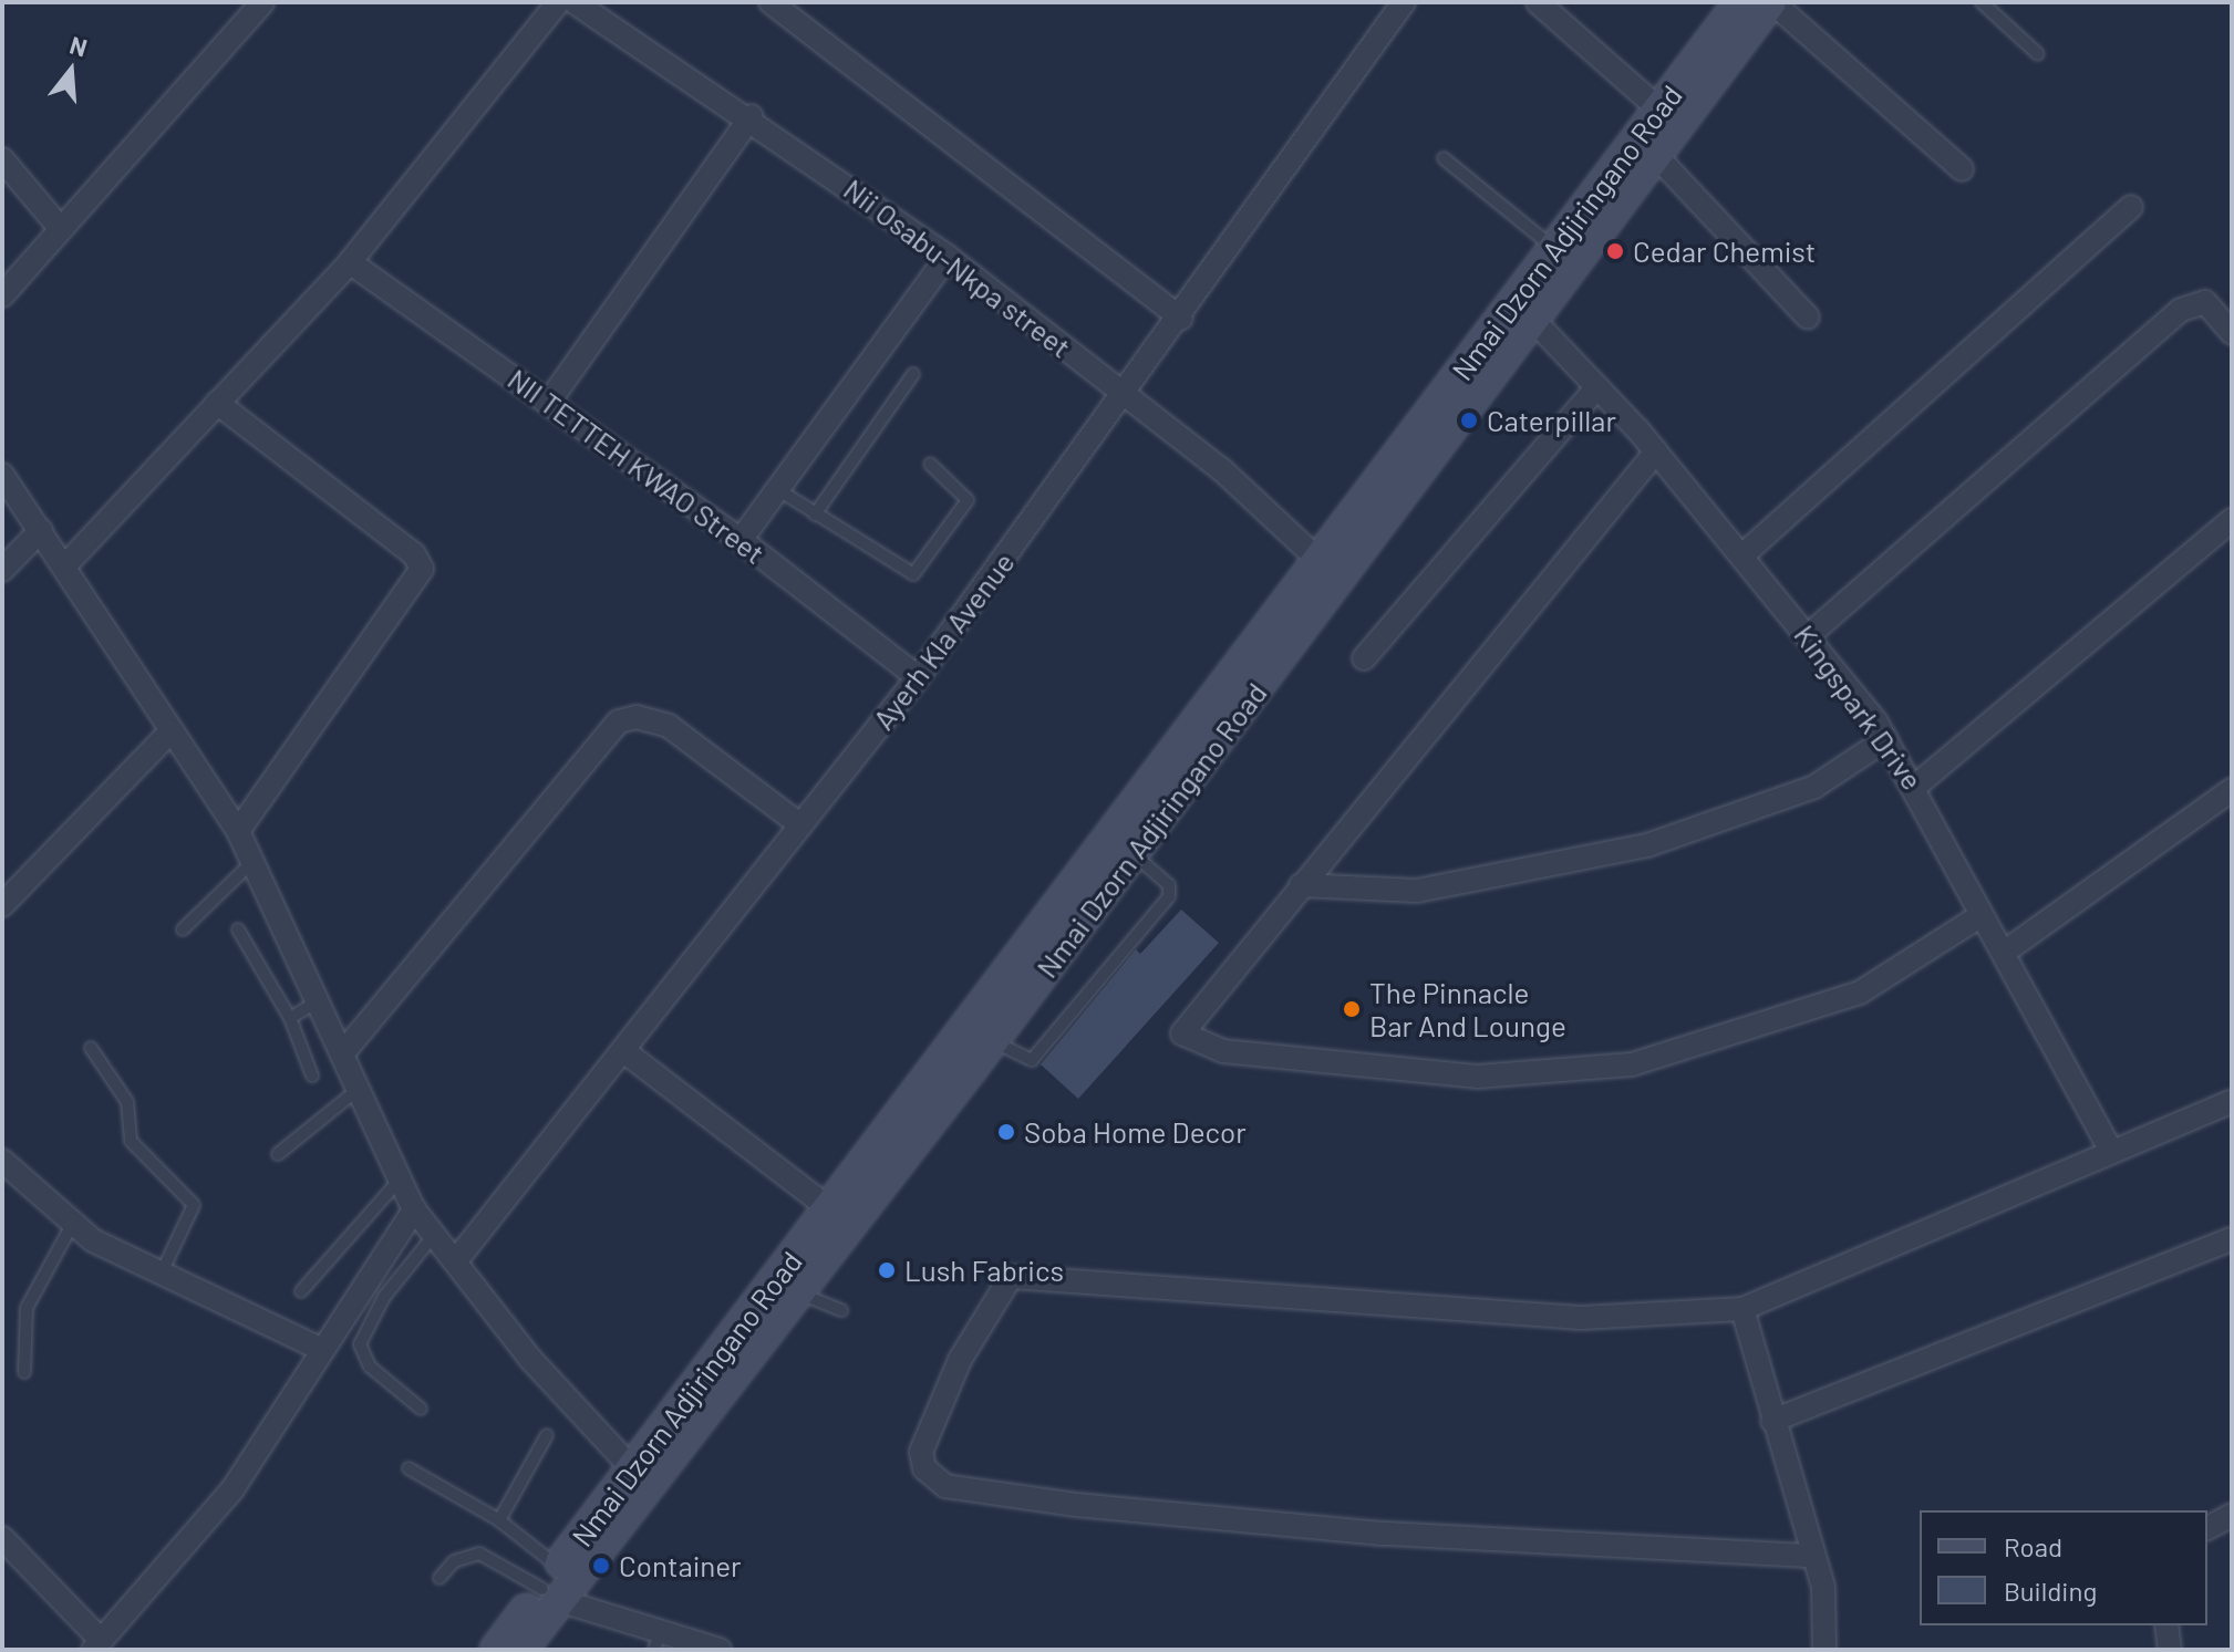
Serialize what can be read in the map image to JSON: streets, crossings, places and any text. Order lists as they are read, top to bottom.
{
  "streets": {
    "main road": ["Nmai Dzorn Adjiringano Road"],
    "street": [
      "Nii Osabu-Nkpa street",
      "NII TETTEH KWAO Street",
      "Ayerh Kla Avenue",
      "Kingspark Drive"
    ]
  },
  "crossings": [
    ["Nmai Dzorn Adjiringano Road", "Nii Osabu-Nkpa street"],
    ["Nmai Dzorn Adjiringano Road", "Kingspark Drive"],
    ["Nii Osabu-Nkpa street", "Ayerh Kla Avenue"],
    ["NII TETTEH KWAO Street", "Ayerh Kla Avenue"]
  ],
  "places": [
    "Cedar Chemist",
    "Caterpillar",
    "The Pinnacle Bar And Lounge",
    "Soba Home Decor",
    "Lush Fabrics",
    "Container"
  ],
  "legend": ["Road", "Building"],
  "north": "top"
}
